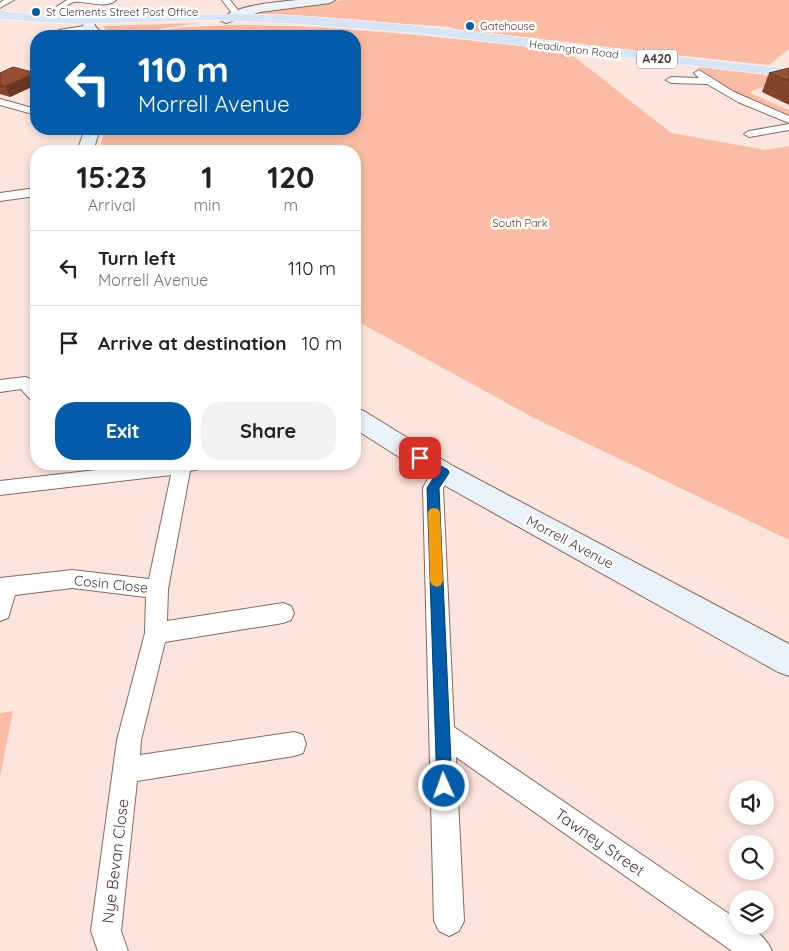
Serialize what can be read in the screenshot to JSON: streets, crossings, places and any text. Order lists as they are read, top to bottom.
{
  "streets": {
    "main road": ["Headington Road", "A420"],
    "street": [
      "Morrell Avenue",
      "Cosin Close",
      "Tawney Street",
      "Nye Bevan Close"
    ]
  },
  "crossings": [
    ["Headington Road", "A420"],
    ["Cosin Close", "Nye Bevan Close"]
  ],
  "parks": ["South Park"],
  "places": ["St Clements Street Post Office", "Gatehouse"],
  "page": {
    "turn": ["110 m", "Morrell Avenue"],
    "eta": [
      "15:23",
      "Arrival",
      "1",
      "min",
      "120",
      "m"
    ],
    "list": [
      {
        "name": "Turn left",
        "note": "Morrell Avenue",
        "value": "110 m"
      },
      {
        "name": "Arrive at destination",
        "value": "10 m"
      }
    ],
    "buttons": ["Exit", "Share"]
  }
}
